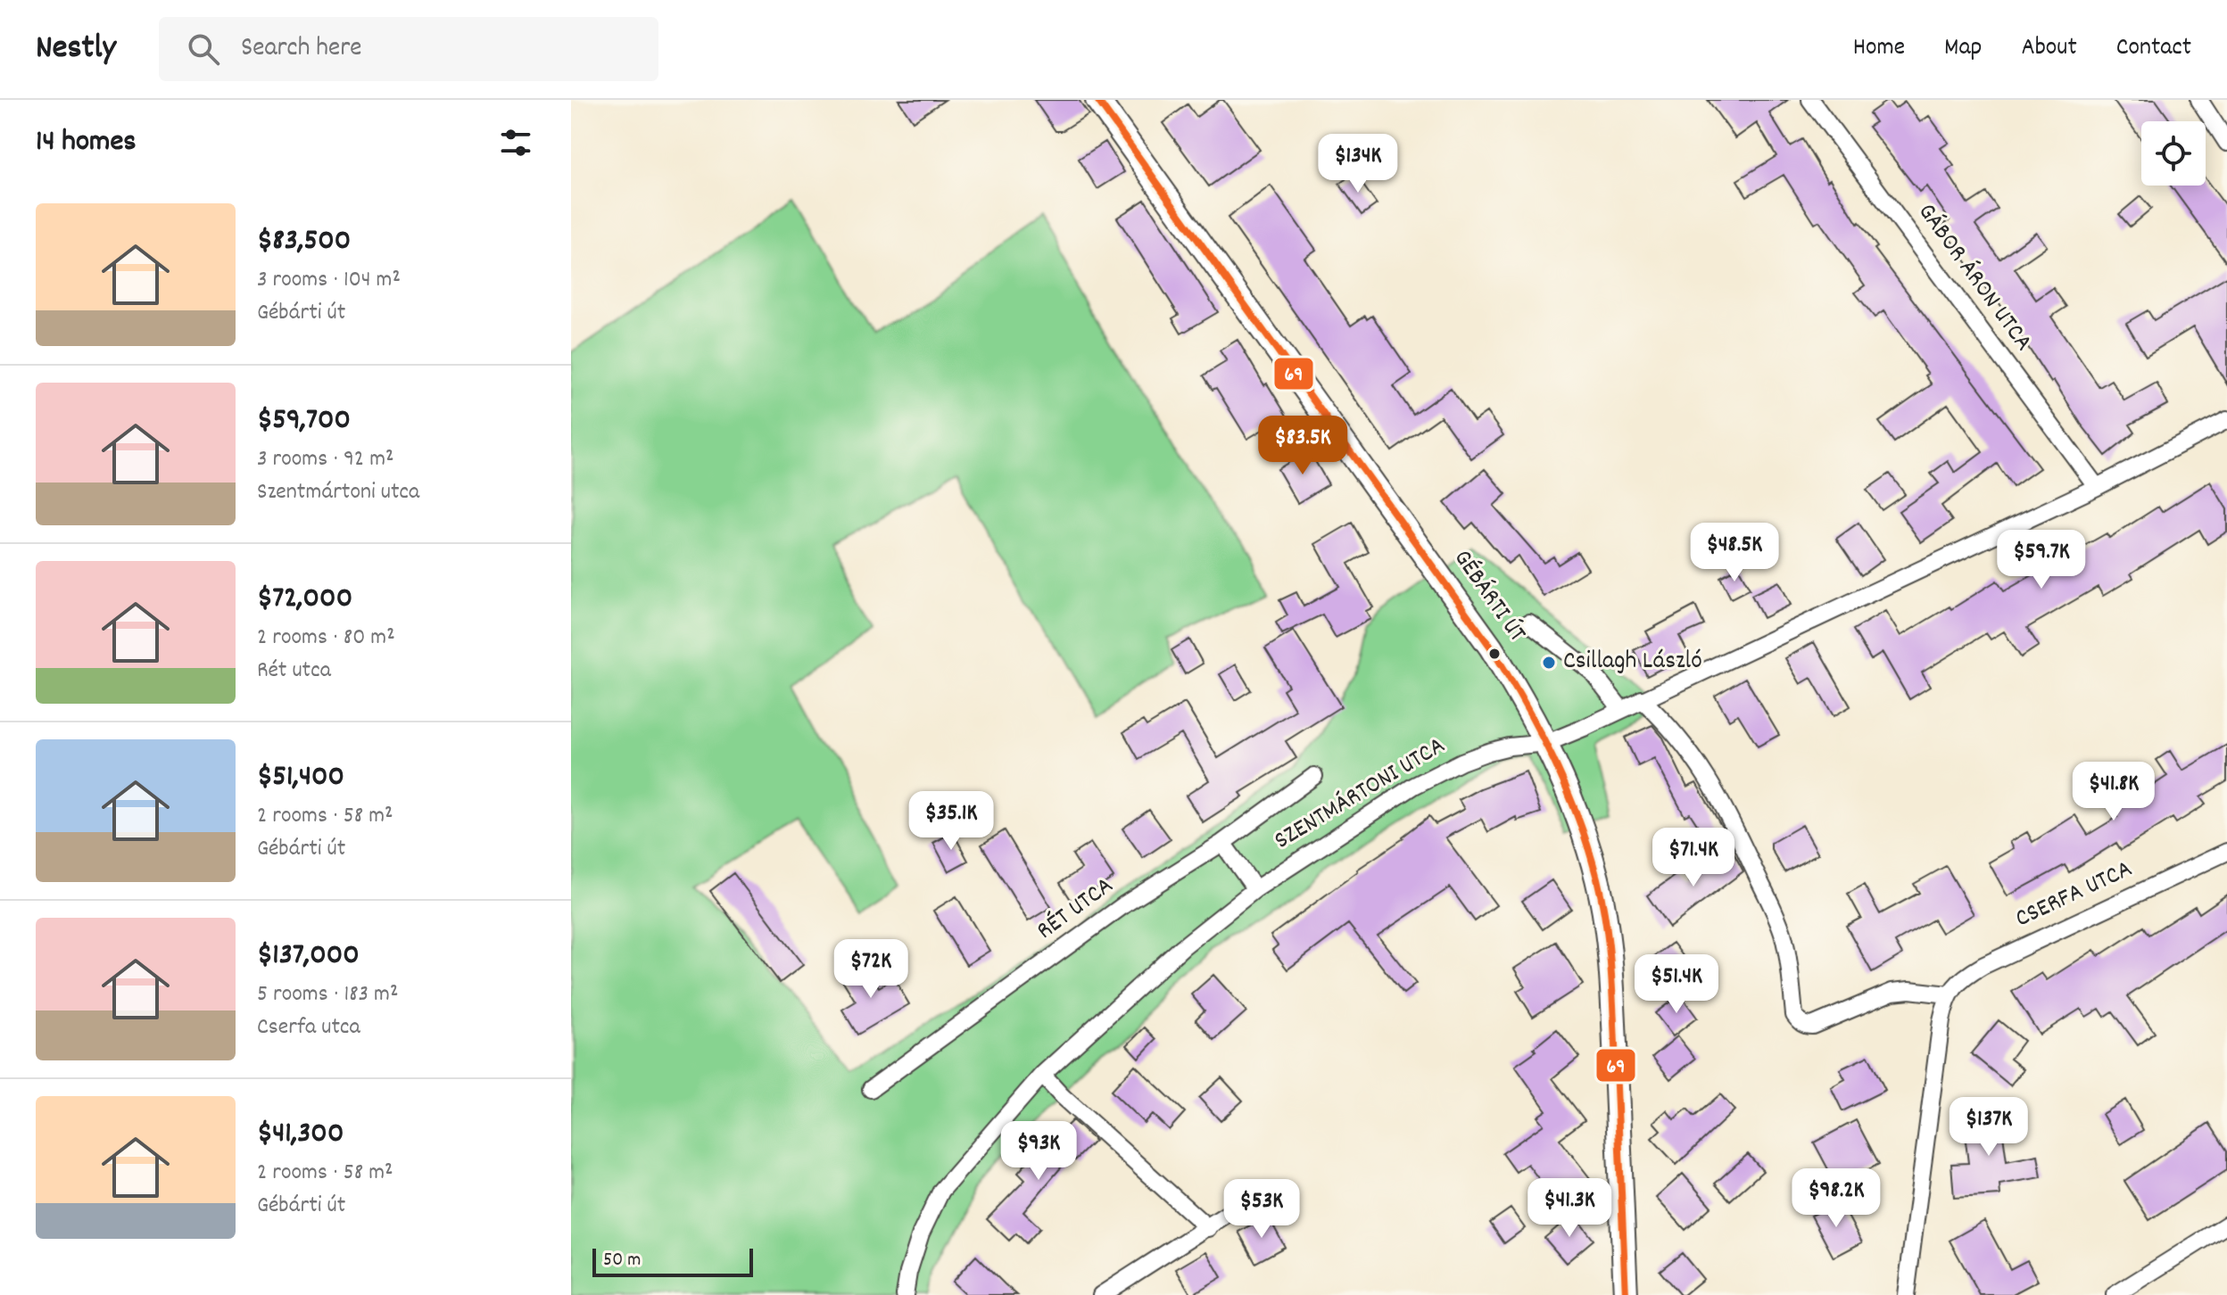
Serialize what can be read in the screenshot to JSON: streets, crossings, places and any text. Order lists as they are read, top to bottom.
{
  "streets": {
    "main road": ["GÉBÁRTI ÚT"],
    "street": [
      "GÁBOR ÁRON UTCA",
      "SZENTMÁRTONI UTCA",
      "CSERFA UTCA",
      "RÉT UTCA"
    ]
  },
  "crossings": [
    ["GÁBOR ÁRON UTCA", "SZENTMÁRTONI UTCA"],
    ["GÉBÁRTI ÚT", "SZENTMÁRTONI UTCA"]
  ],
  "places": ["Csillagh László"],
  "lines": ["transit line 69"],
  "scale_bar": "50 m",
  "page": {
    "header": "Nestly",
    "search": "Search here",
    "nav": [
      "Home",
      "Map",
      "About",
      "Contact"
    ],
    "heading": "14 homes",
    "price": [
      "$134K",
      "$83.5K",
      "$48.5K",
      "$59.7K",
      "$41.8K",
      "$35.1K",
      "$71.4K",
      "$72K",
      "$51.4K",
      "$137K",
      "$93K",
      "$98.2K",
      "$41.3K",
      "$53K"
    ],
    "list": [
      {
        "name": "$83,500",
        "note": "3 rooms · 104 m² · Gébárti út"
      },
      {
        "name": "$59,700",
        "note": "3 rooms · 92 m² · Szentmártoni utca"
      },
      {
        "name": "$72,000",
        "note": "2 rooms · 80 m² · Rét utca"
      },
      {
        "name": "$51,400",
        "note": "2 rooms · 58 m² · Gébárti út"
      },
      {
        "name": "$137,000",
        "note": "5 rooms · 183 m² · Cserfa utca"
      },
      {
        "name": "$41,300",
        "note": "2 rooms · 58 m² · Gébárti út"
      }
    ],
    "scale": "50 m"
  }
}
